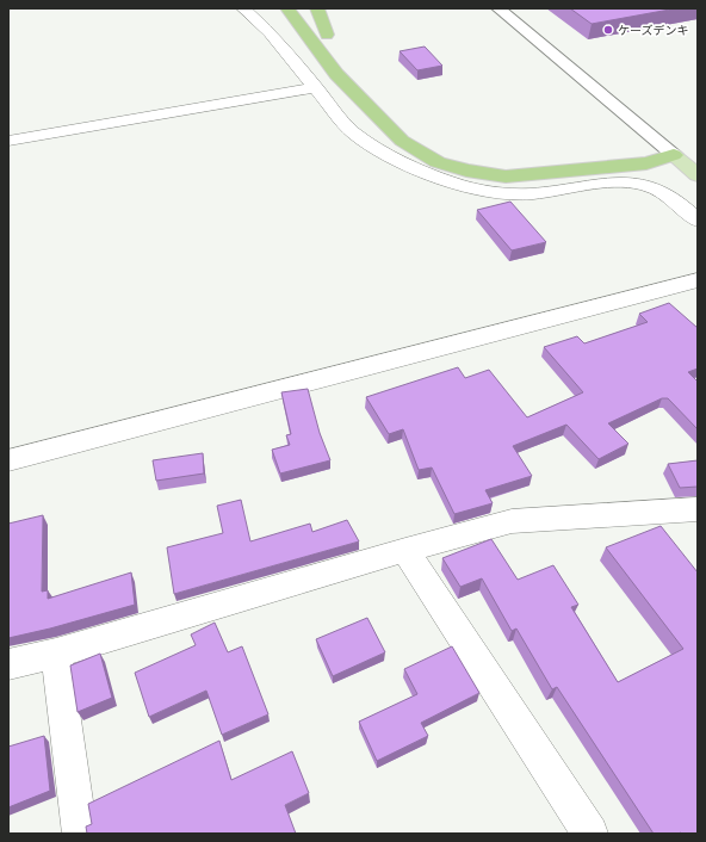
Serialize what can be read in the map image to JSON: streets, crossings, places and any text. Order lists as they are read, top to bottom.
{
  "places": ["ケーズデンキ"]
}
